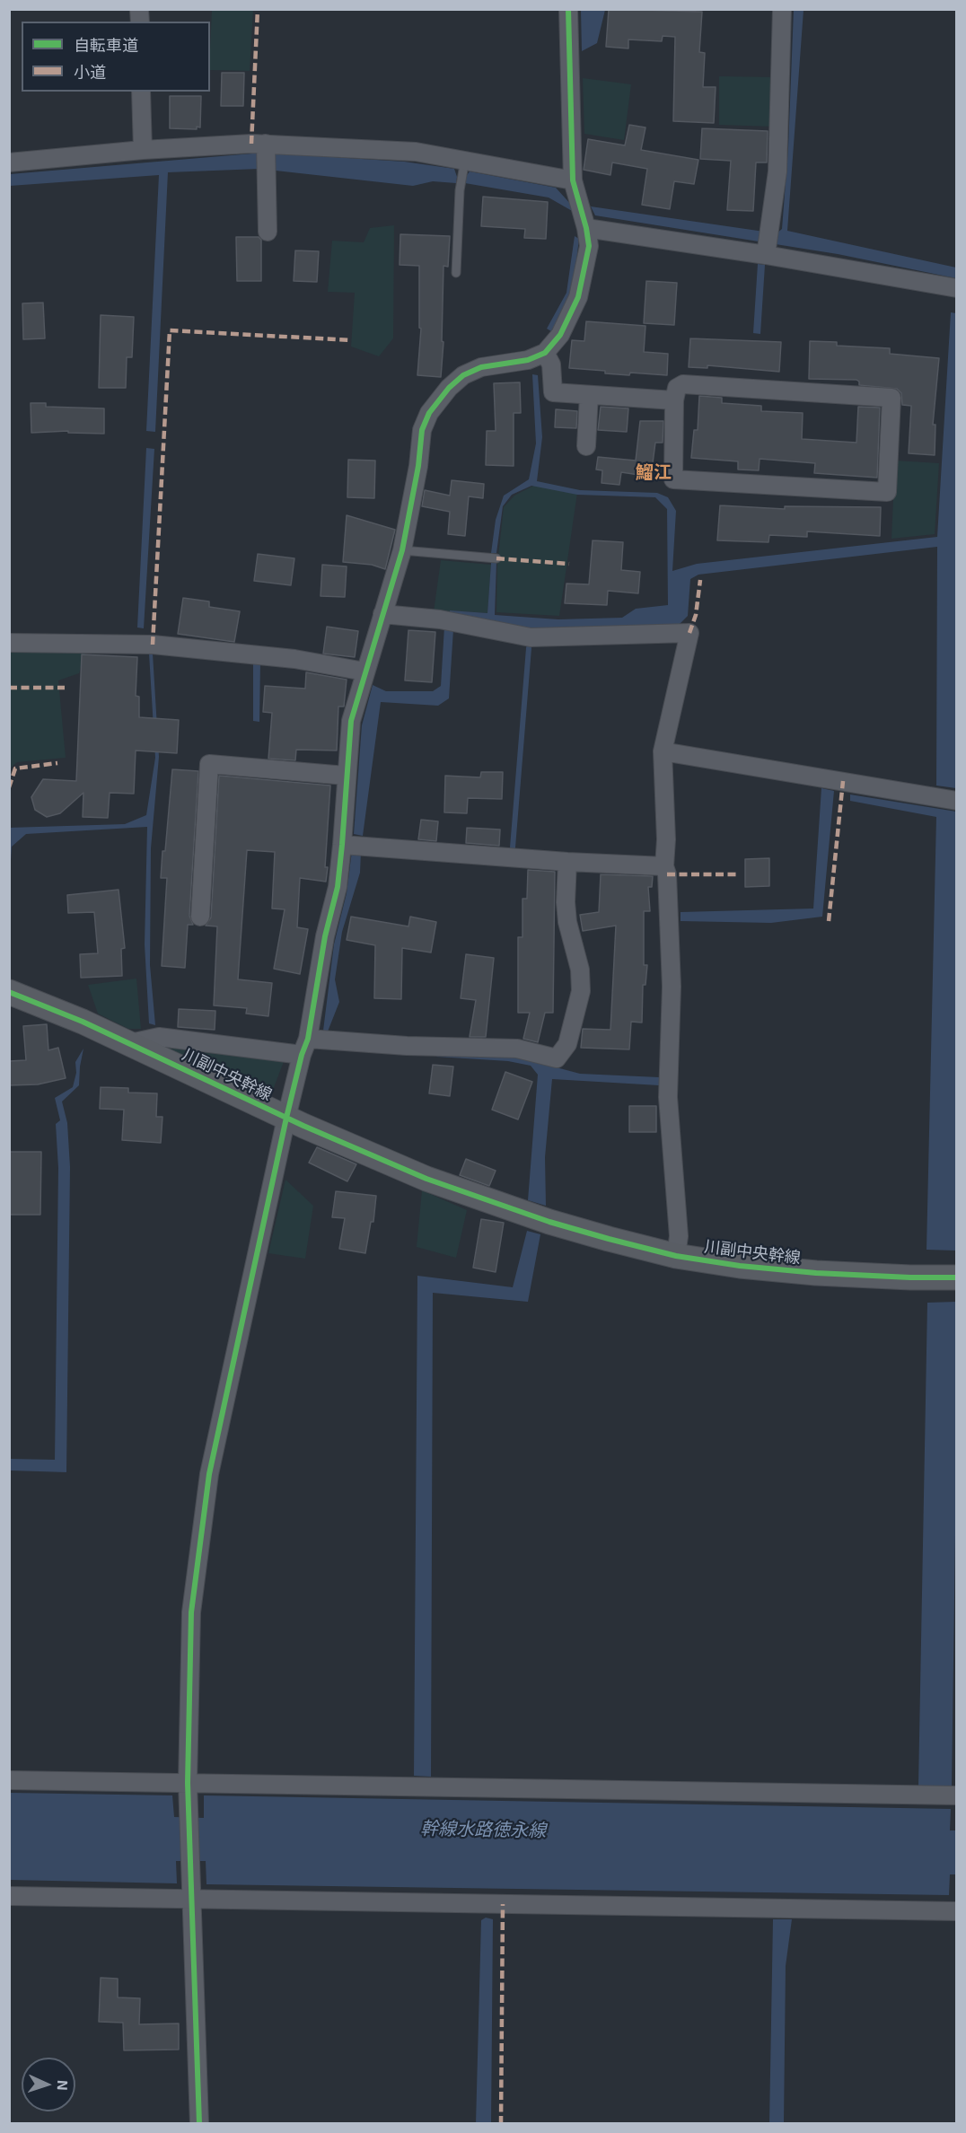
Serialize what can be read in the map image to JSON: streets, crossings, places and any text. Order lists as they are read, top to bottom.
{
  "streets": {
    "street": ["川副中央幹線"]
  },
  "districts": ["鰡江"],
  "water": ["幹線水路徳永線"],
  "legend": ["自転車道", "小道"],
  "north": "right"
}
